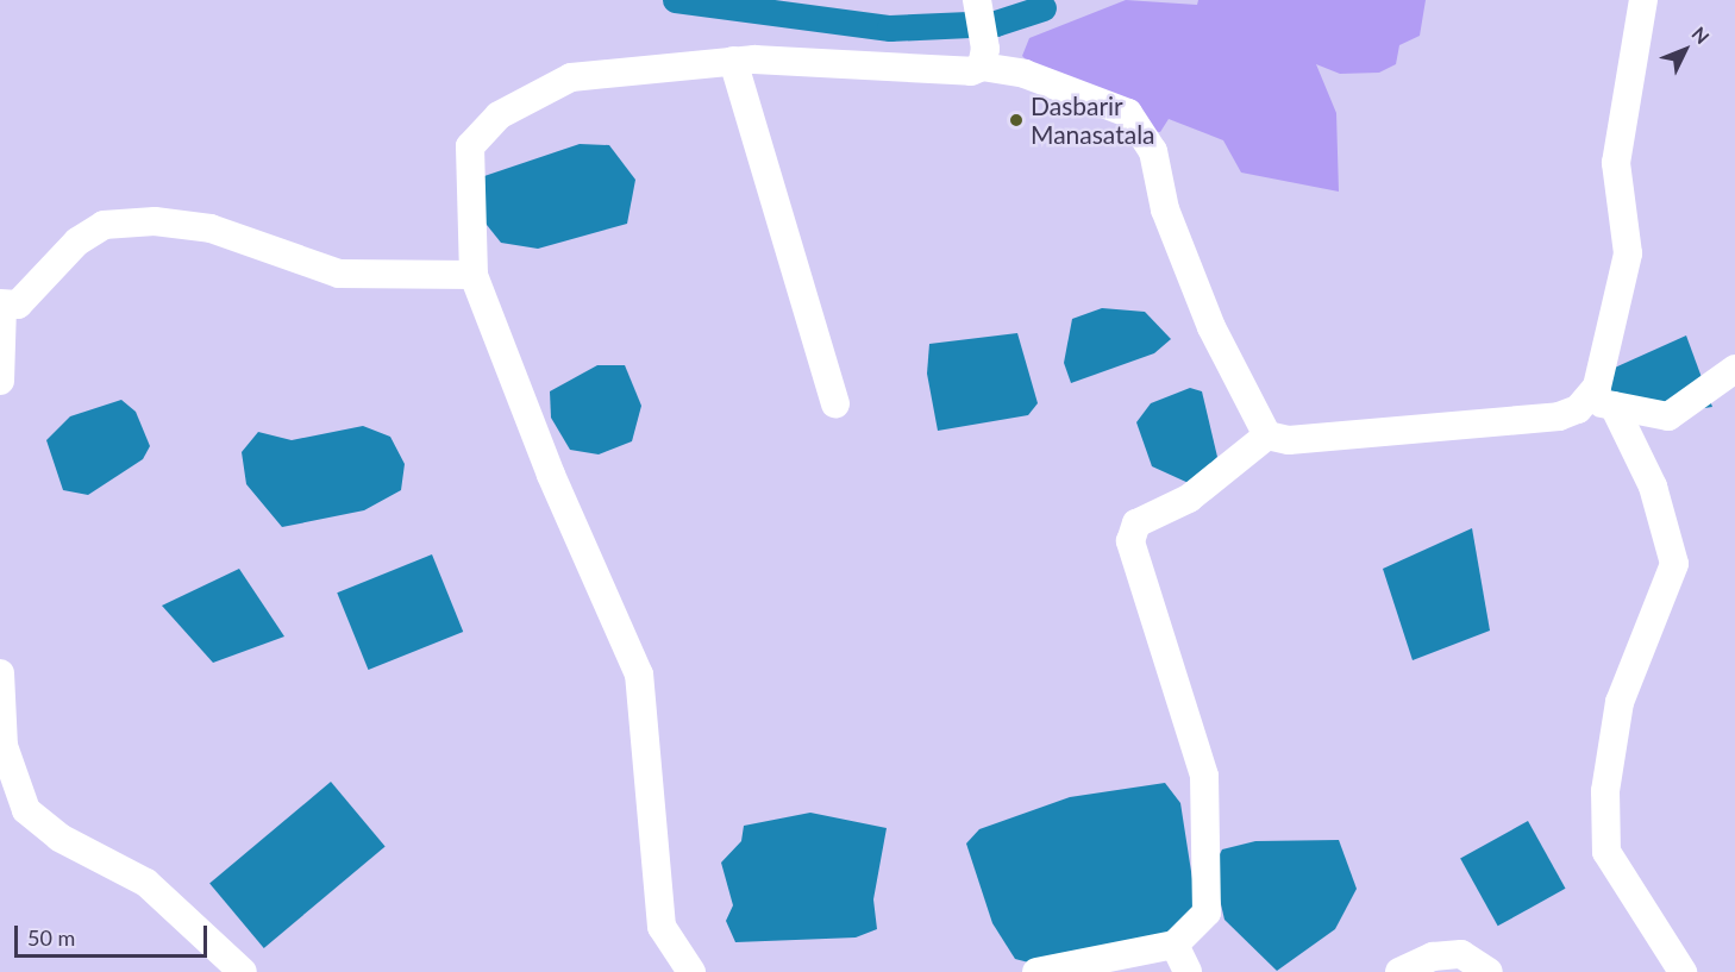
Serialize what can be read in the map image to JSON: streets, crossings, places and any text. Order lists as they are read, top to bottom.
{
  "places": ["Dasbarir Manasatala"],
  "scale_bar": "50 m",
  "north": "top right"
}
